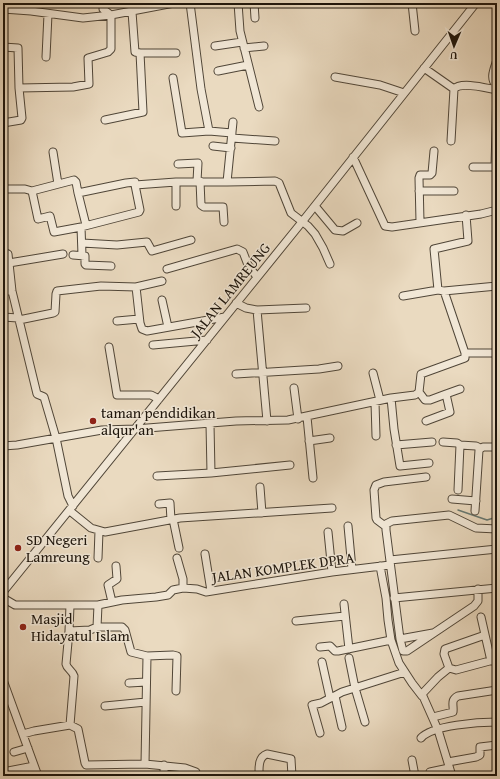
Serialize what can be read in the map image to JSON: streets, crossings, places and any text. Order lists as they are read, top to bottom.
{
  "streets": {
    "street": ["JALAN LAMREUNG", "JALAN KOMPLEK DPRA"]
  },
  "places": ["taman pendidikan alqur'an", "SD Negeri Lamreung", "Masjid Hidayatul Islam"],
  "north": "bottom"
}
